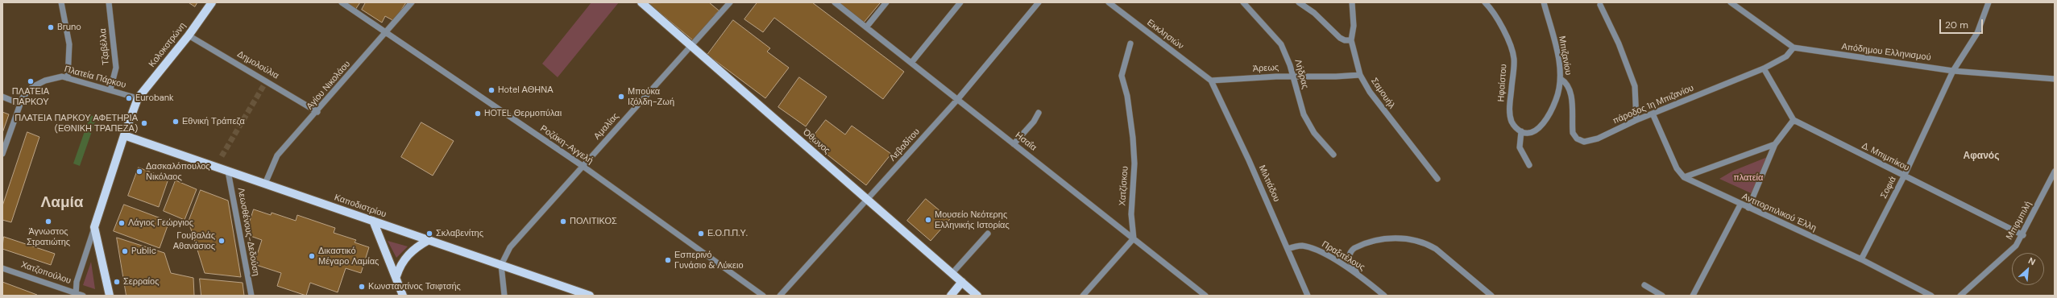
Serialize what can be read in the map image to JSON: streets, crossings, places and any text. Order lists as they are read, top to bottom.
{
  "streets": {
    "main road": ["Κολοκοτρώνη", "Όθωνος", "Καποδιστρίου"],
    "street": [
      "Εκκλησιών",
      "Τζαβέλλα",
      "Απόδημου Ελληνισμού",
      "Μπιζανίου",
      "Δημολούλια",
      "Άρεως",
      "Λήδρας",
      "Πλατεία Πάρκου",
      "Ηφαίστου",
      "Αγίου Νικολάου",
      "Σαμουήλ",
      "πάροδος 1η Μπιζανίου",
      "Αμαλίας",
      "Ησαΐα",
      "Ροζάκη-Αγγελή",
      "Λεβαδίτου",
      "Δ. Μπιμπίκου",
      "Μιλτιάδου",
      "Χατζίσκου",
      "Σοφιά",
      "Αντιτορπιλικού Έλλη",
      "Μπιρμπιλή",
      "Λεωσθένους-Δεδούση",
      "Πραξιτέλους",
      "Χατζοπούλου"
    ]
  },
  "crossings": [
    ["Εκκλησιών", "Άρεως"],
    ["Εκκλησιών", "Μιλτιάδου"],
    ["Κολοκοτρώνη", "Δημολούλια"],
    ["Κολοκοτρώνη", "Πλατεία Πάρκου"],
    ["Κολοκοτρώνη", "Καποδιστρίου"],
    ["Τζαβέλλα", "Πλατεία Πάρκου"],
    ["Απόδημου Ελληνισμού", "πάροδος 1η Μπιζανίου"],
    ["Απόδημου Ελληνισμού", "Σοφιά"],
    ["Μπιζανίου", "Ηφαίστου"],
    ["Μπιζανίου", "πάροδος 1η Μπιζανίου"],
    ["Δημολούλια", "Αγίου Νικολάου"],
    ["Άρεως", "Λήδρας"],
    ["Άρεως", "Σαμουήλ"],
    ["Άρεως", "Μιλτιάδου"],
    ["Αγίου Νικολάου", "Ροζάκη-Αγγελή"],
    ["Αγίου Νικολάου", "Καποδιστρίου"],
    ["Αμαλίας", "Όθωνος"],
    ["Αμαλίας", "Ροζάκη-Αγγελή"],
    ["Αμαλίας", "Καποδιστρίου"],
    ["Όθωνος", "Λεβαδίτου"],
    ["Ησαΐα", "Λεβαδίτου"],
    ["Ησαΐα", "Χατζίσκου"],
    ["Δ. Μπιμπίκου", "Σοφιά"],
    ["Δ. Μπιμπίκου", "Μπιρμπιλή"],
    ["Μιλτιάδου", "Πραξιτέλους"],
    ["Σοφιά", "Αντιτορπιλικού Έλλη"],
    ["Καποδιστρίου", "Λεωσθένους-Δεδούση"]
  ],
  "districts": ["Αφανός", "Λαμία"],
  "parks": ["πλατεία"],
  "places": [
    "Bruno",
    "ΠΛΑΤΕΙΑ ΠΑΡΚΟΥ",
    "Hotel ΑΘΗΝΑ",
    "Μπούκα Ιζόλδη-Ζωή",
    "Eurobank",
    "HOTEL Θερμοπύλαι",
    "Εθνική Τράπεζα",
    "ΠΛΑΤΕΙΑ ΠΑΡΚΟΥ ΑΦΕΤΗΡΙΑ (ΕΘΝΙΚΗ ΤΡΑΠΕΖΑ)",
    "Δασκαλόπουλος Νικόλαος",
    "Μουσείο Νεότερης Ελληνικής Ιστορίας",
    "Άγνωστος Στρατιώτης",
    "ΠΟΛΙΤΙΚΟΣ",
    "Λάγιος Γεώργιος",
    "Σκλαβενίτης",
    "Ε.Ο.Π.Π.Υ.",
    "Γουβαλάς Αθανάσιος",
    "Public",
    "Δικαστικό Μέγαρο Λαμίας",
    "Εσπερινό Γυνάσιο & Λύκειο",
    "Σερραίος",
    "Κωνσταντίνος Τσιφτσής"
  ],
  "scale_bar": "20 m",
  "north": "top right"
}
